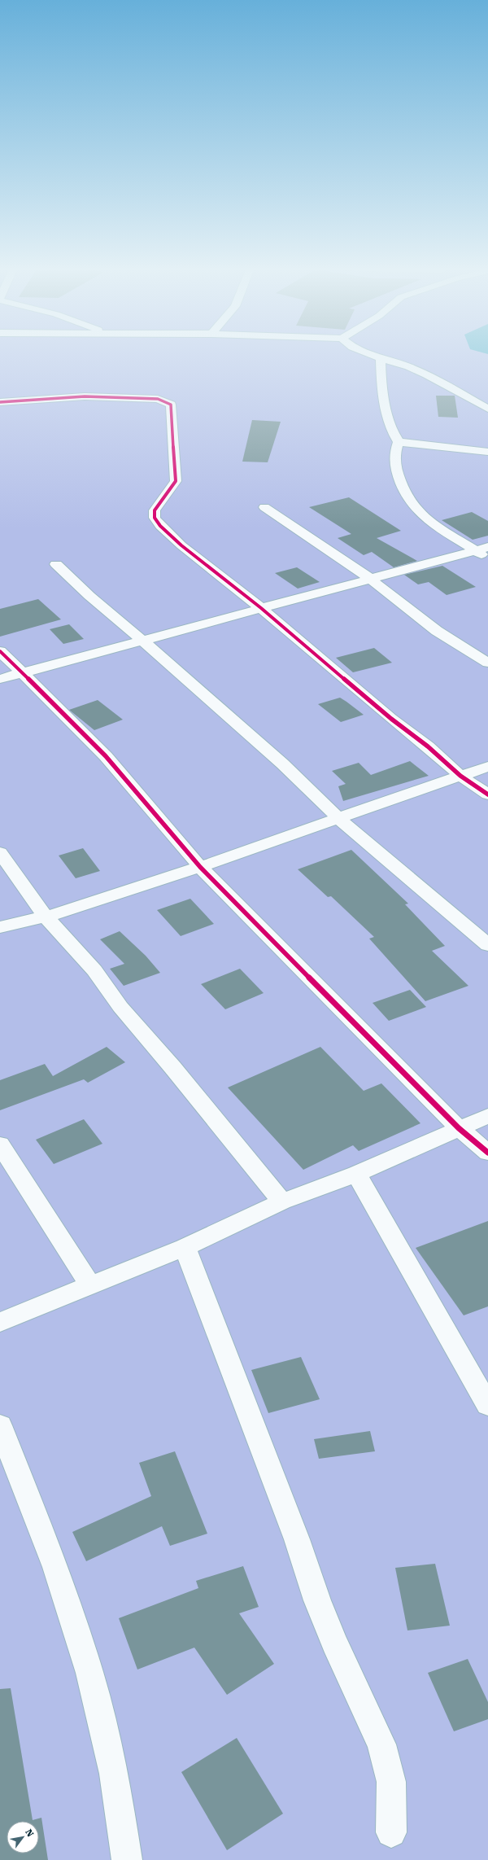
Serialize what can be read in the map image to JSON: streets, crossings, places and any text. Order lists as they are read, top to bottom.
{
  "north": "top right"
}
